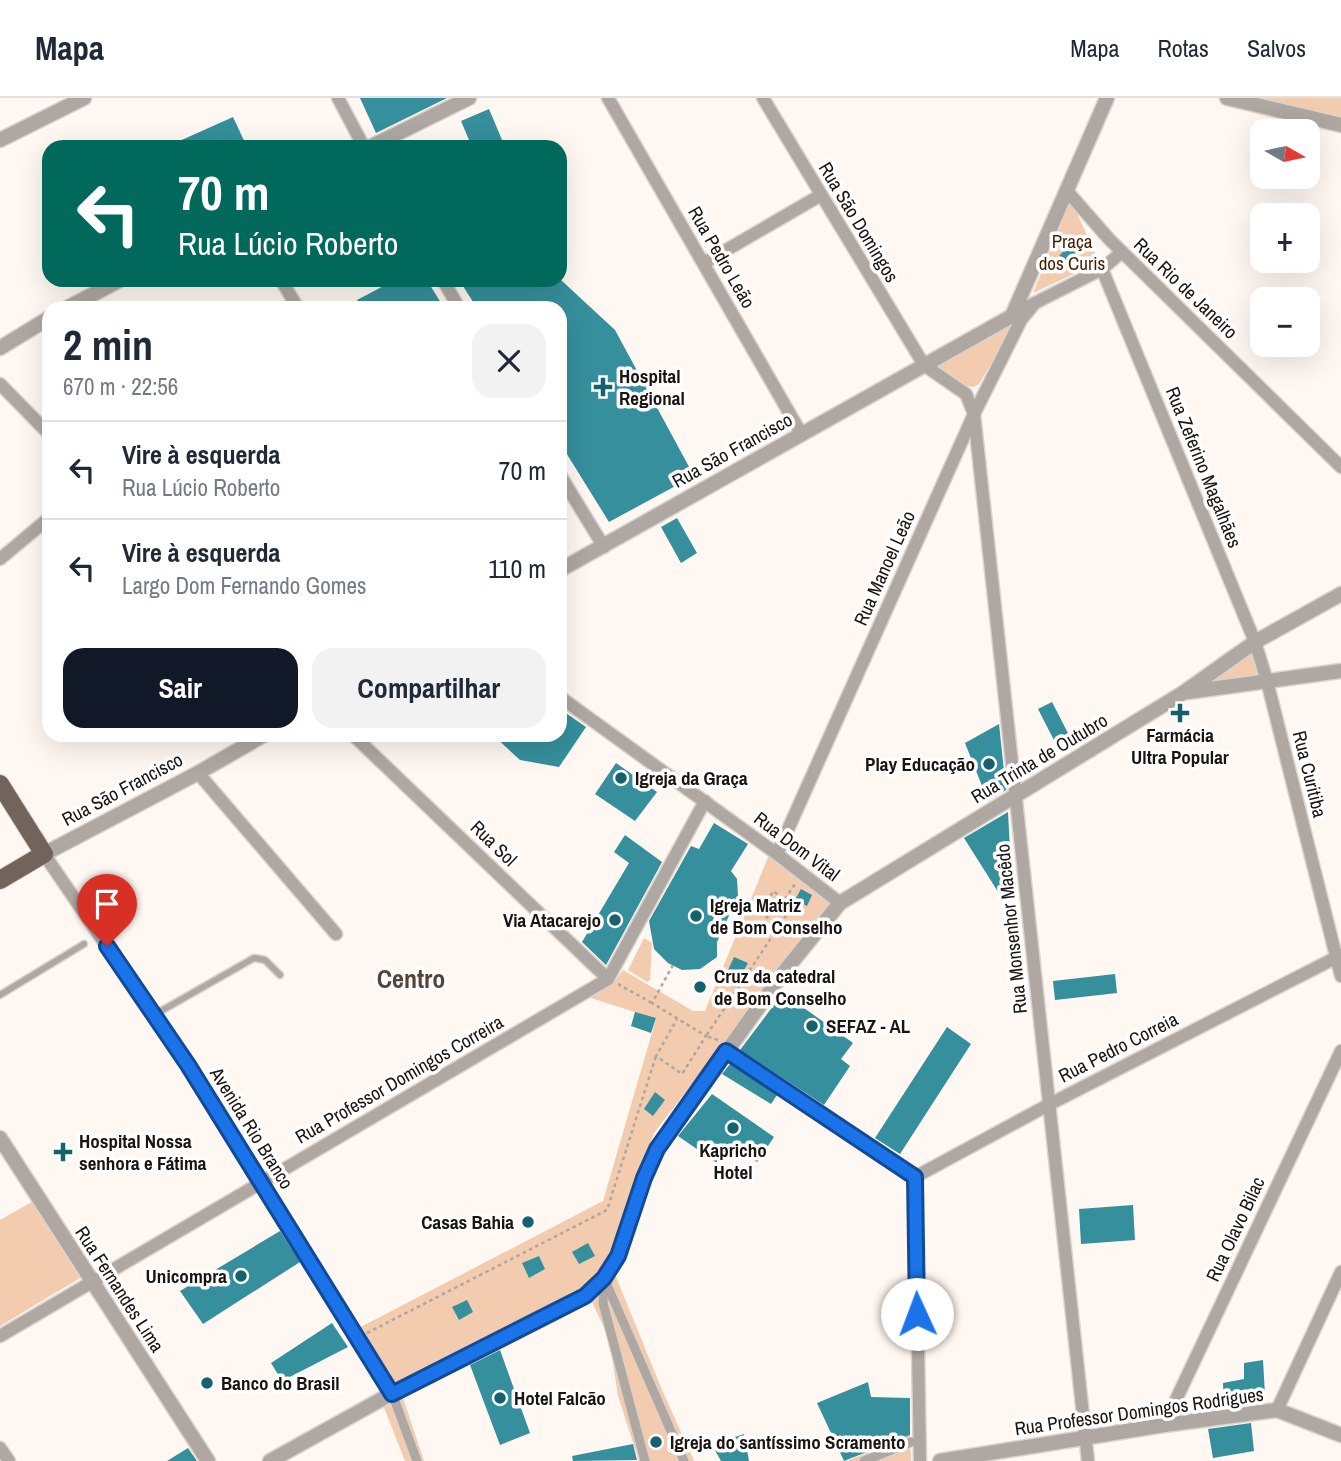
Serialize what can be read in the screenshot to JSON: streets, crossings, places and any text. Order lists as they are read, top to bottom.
{
  "streets": {
    "main road": ["Rua São Francisco", "Avenida Rio Branco"],
    "street": [
      "Rua São Domingos",
      "Rua Pedro Leão",
      "Rua Rio de Janeiro",
      "Rua Zeferino Magalhães",
      "Rua Manoel Leão",
      "Rua Trinta de Outubro",
      "Rua Curitiba",
      "Rua Sol",
      "Rua Dom Vital",
      "Rua Monsenhor Macêdo",
      "Rua Pedro Correia",
      "Rua Professor Domingos Correira",
      "Rua Olavo Bilac",
      "Rua Fernandes Lima",
      "Rua Professor Domingos Rodrigues"
    ]
  },
  "crossings": [
    ["Rua São Domingos", "Rua São Francisco"],
    ["Rua São Domingos", "Rua Monsenhor Macêdo"],
    ["Rua Pedro Leão", "Rua São Francisco"],
    ["Rua São Francisco", "Rua Monsenhor Macêdo"],
    ["Rua São Francisco", "Avenida Rio Branco"],
    ["Rua Zeferino Magalhães", "Rua Trinta de Outubro"],
    ["Rua Zeferino Magalhães", "Rua Curitiba"],
    ["Rua Manoel Leão", "Rua Dom Vital"],
    ["Rua Manoel Leão", "Rua Monsenhor Macêdo"],
    ["Rua Trinta de Outubro", "Rua Dom Vital"],
    ["Rua Trinta de Outubro", "Rua Monsenhor Macêdo"],
    ["Rua Trinta de Outubro", "Avenida Rio Branco"],
    ["Rua Curitiba", "Rua Pedro Correia"],
    ["Rua Sol", "Rua Professor Domingos Correira"],
    ["Rua Monsenhor Macêdo", "Rua Pedro Correia"],
    ["Rua Monsenhor Macêdo", "Rua Professor Domingos Rodrigues"],
    ["Rua Professor Domingos Correira", "Avenida Rio Branco"],
    ["Rua Professor Domingos Correira", "Rua Fernandes Lima"],
    ["Rua Olavo Bilac", "Rua Professor Domingos Rodrigues"]
  ],
  "districts": ["Centro"],
  "parks": ["Praça dos Curis"],
  "places": {
    "health": ["Hospital Regional", "Farmácia Ultra Popular", "Hospital Nossa senhora e Fátima"],
    "other": [
      "Play Educação",
      "Igreja da Graça",
      "Igreja Matriz de Bom Conselho",
      "Via Atacarejo",
      "Cruz da catedral de Bom Conselho",
      "SEFAZ - AL",
      "Kapricho Hotel",
      "Casas Bahia",
      "Unicompra",
      "Banco do Brasil",
      "Hotel Falcão",
      "Igreja do santíssimo Scramento"
    ]
  },
  "north": "right",
  "page": {
    "header": "Mapa",
    "nav": ["Mapa", "Rotas", "Salvos"],
    "map_buttons": ["+", "−"],
    "turn": ["70 m", "Rua Lúcio Roberto"],
    "heading": ["2 min", "670 m · 22:56"],
    "list": [
      {
        "name": "Vire à esquerda",
        "note": "Rua Lúcio Roberto",
        "value": "70 m"
      },
      {
        "name": "Vire à esquerda",
        "note": "Largo Dom Fernando Gomes",
        "value": "110 m"
      }
    ],
    "buttons": ["Sair", "Compartilhar"]
  }
}
